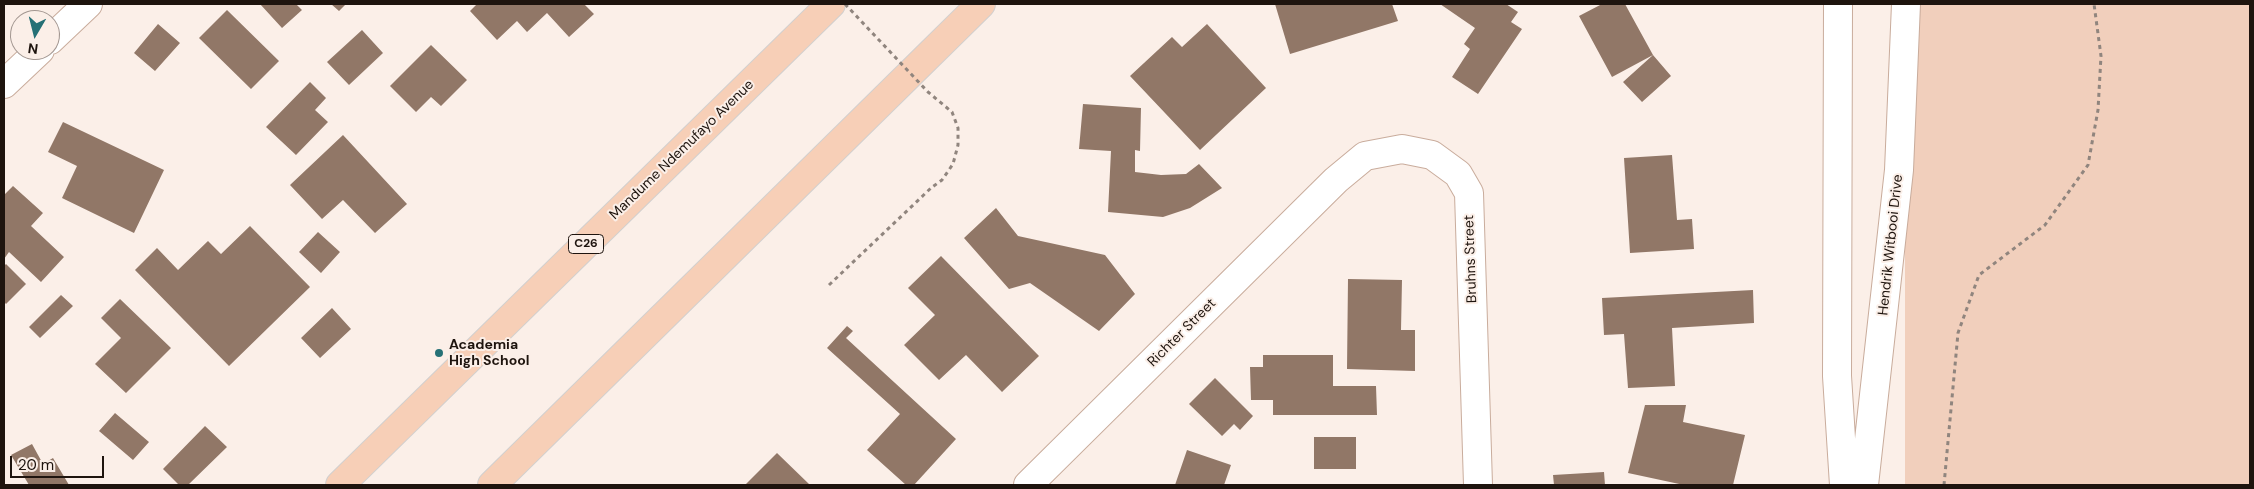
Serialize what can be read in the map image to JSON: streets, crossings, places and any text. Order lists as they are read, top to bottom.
{
  "streets": {
    "main road": ["Mandume Ndemufayo Avenue", "C26"],
    "street": ["Hendrik Witbooi Drive", "Bruhns Street", "Richter Street"]
  },
  "crossings": [
    ["Bruhns Street", "Richter Street"]
  ],
  "places": ["Academia High School"],
  "scale_bar": "20 m",
  "north": "bottom"
}
